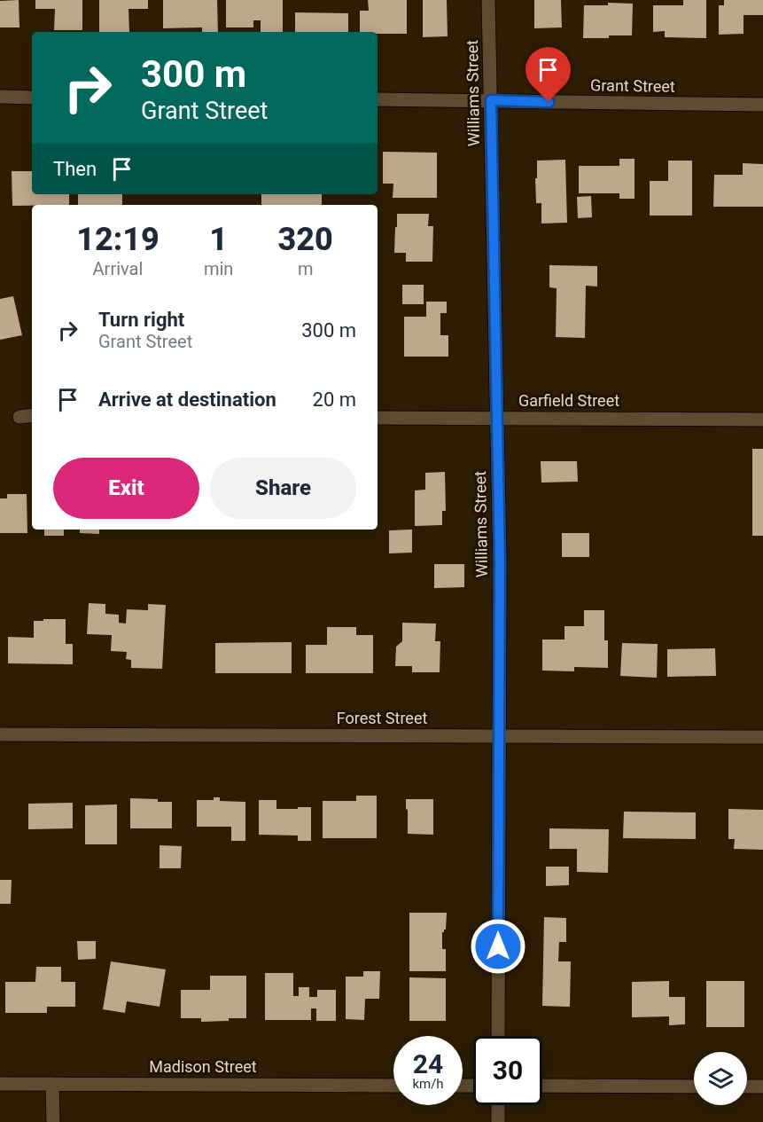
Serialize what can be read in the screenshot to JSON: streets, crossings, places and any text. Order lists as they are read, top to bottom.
{
  "streets": {
    "street": [
      "Grant Street",
      "Williams Street",
      "Garfield Street",
      "Forest Street",
      "Madison Street"
    ]
  },
  "crossings": [
    ["Grant Street", "Williams Street"],
    ["Williams Street", "Garfield Street"],
    ["Williams Street", "Forest Street"]
  ],
  "page": {
    "turn": ["300 m", "Grant Street"],
    "then": "Then",
    "eta": [
      "12:19",
      "Arrival",
      "1",
      "min",
      "320",
      "m"
    ],
    "list": [
      {
        "name": "Turn right",
        "note": "Grant Street",
        "value": "300 m"
      },
      {
        "name": "Arrive at destination",
        "value": "20 m"
      }
    ],
    "buttons": ["Exit", "Share"],
    "speed": "24 km/h",
    "limit": "30"
  }
}
